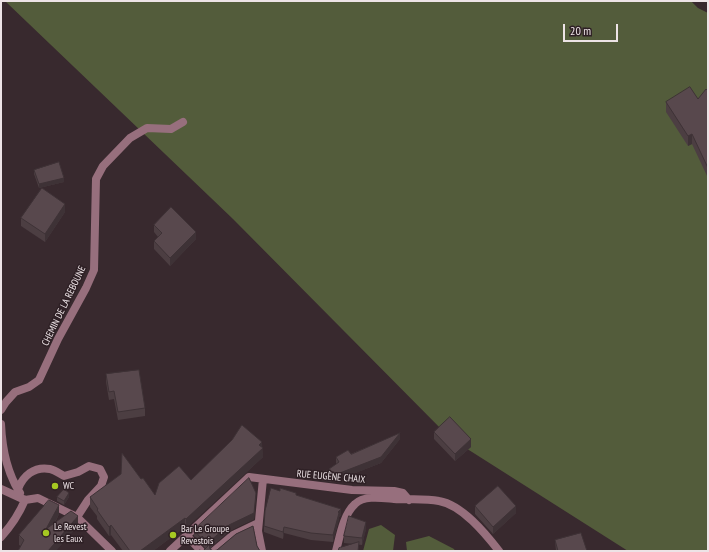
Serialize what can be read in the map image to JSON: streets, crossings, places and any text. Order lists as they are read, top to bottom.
{
  "streets": {
    "street": ["CHEMIN DE LA REBOUNE", "RUE EUGÈNE CHAIX"]
  },
  "places": ["WC", "Le Revest les Eaux", "Bar Le Groupe Revestois"],
  "scale_bar": "20 m"
}
